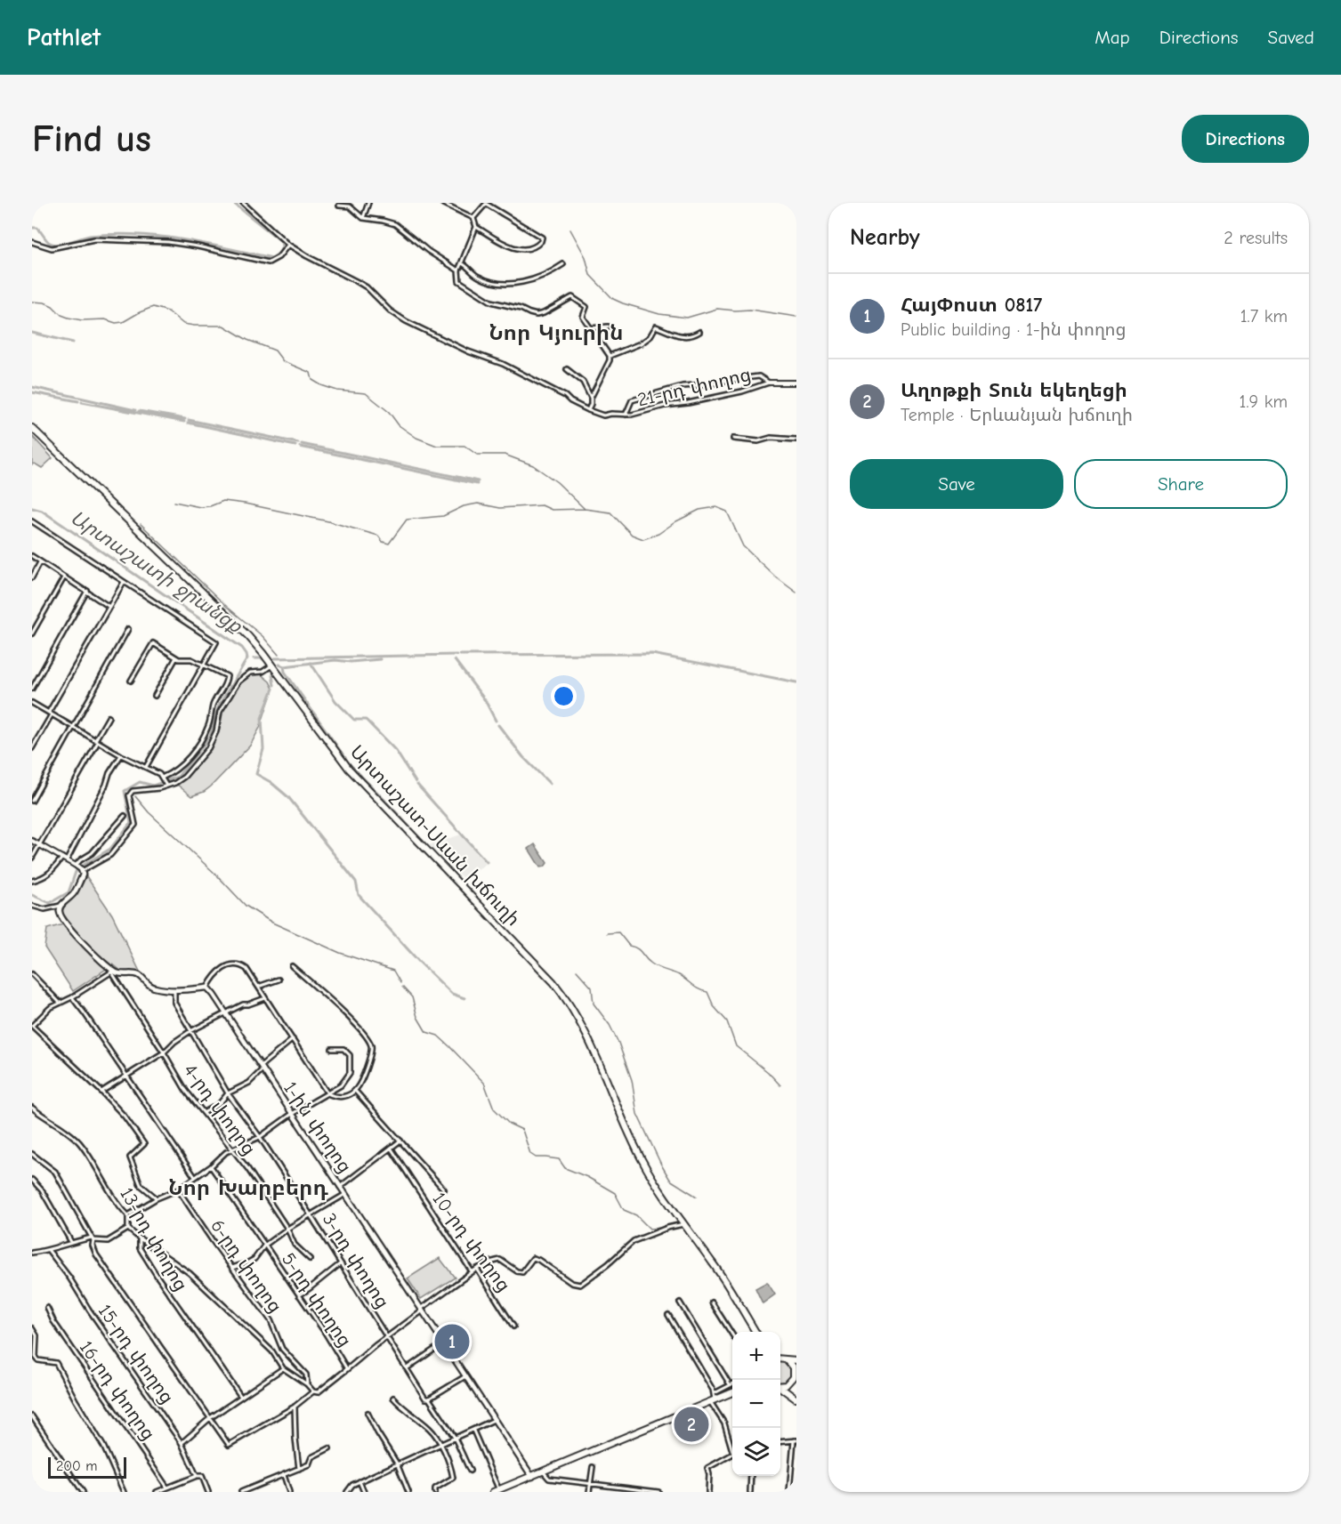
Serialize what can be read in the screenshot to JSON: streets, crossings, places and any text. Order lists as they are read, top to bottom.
{
  "streets": {
    "main road": ["Արտաշատ-Սևան խճուղի", "1-ին փողոց"],
    "street": [
      "21-րդ փողոց",
      "4-րդ փողոց",
      "13-րդ փողոց",
      "10-րդ փողոց",
      "3-րդ փողոց",
      "6-րդ փողոց",
      "5-րդ փողոց",
      "15-րդ փողոց",
      "16-րդ փողոց"
    ]
  },
  "crossings": [
    ["1-ին փողոց", "5-րդ փողոց"],
    ["10-րդ փողոց", "5-րդ փողոց"],
    ["3-րդ փողոց", "5-րդ փողոց"]
  ],
  "districts": ["Նոր Կյուրին", "Նոր Խարբերդ"],
  "water": ["Արտաշատի ջրանցք"],
  "scale_bar": "200 m",
  "page": {
    "header": "Pathlet",
    "nav": ["Map", "Directions", "Saved"],
    "buttons": [
      "Directions",
      ["Save", "Share"]
    ],
    "title": "Find us",
    "heading": ["Nearby", "2 results"],
    "list": [
      {
        "mark": "1",
        "name": "ՀայՓոստ 0817",
        "note": "Public building · 1-ին փողոց",
        "value": "1.7 km"
      },
      {
        "mark": "2",
        "name": "Աղոթքի Տուն եկեղեցի",
        "note": "Temple · Երևանյան խճուղի",
        "value": "1.9 km"
      }
    ],
    "pins": ["1", "2"],
    "map_buttons": ["+", "−"],
    "scale": "200 m"
  }
}
